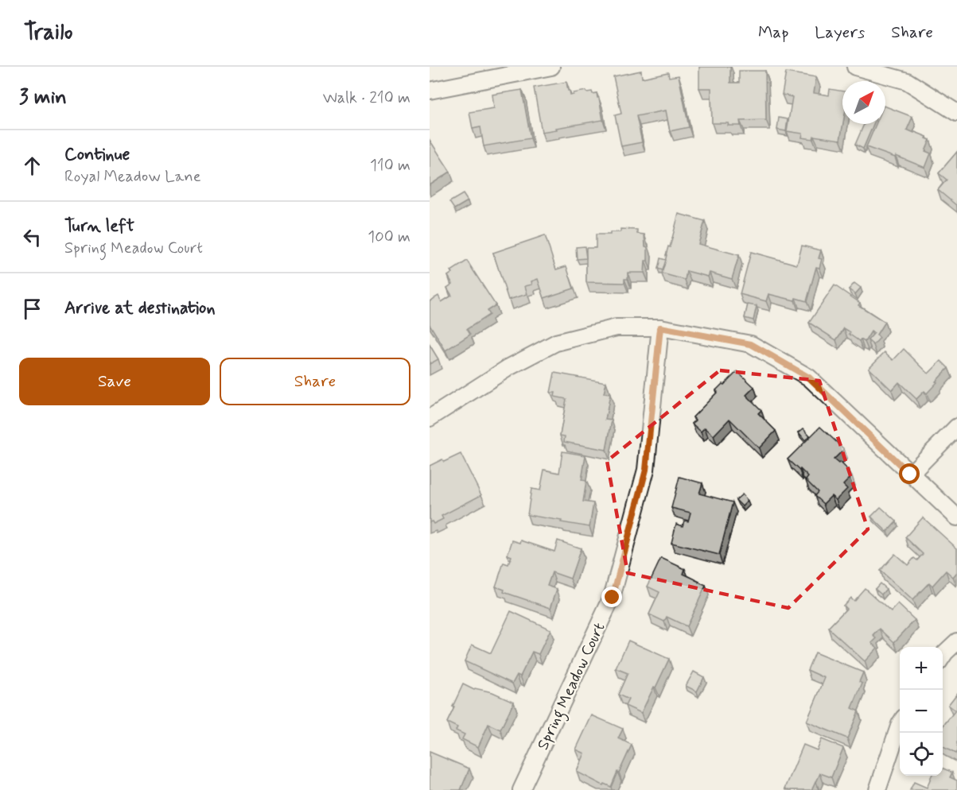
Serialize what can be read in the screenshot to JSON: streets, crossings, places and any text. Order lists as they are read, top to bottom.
{
  "streets": {
    "street": ["Spring Meadow Court"]
  },
  "north": "top right",
  "page": {
    "header": "Trailo",
    "nav": ["Map", "Layers", "Share"],
    "heading": ["3 min", "Walk · 210 m"],
    "list": [
      ["Continue", "Royal Meadow Lane", "110 m"],
      ["Turn left", "Spring Meadow Court", "100 m"],
      "Arrive at destination"
    ],
    "buttons": ["Save", "Share"],
    "map_buttons": ["+", "−"]
  }
}
